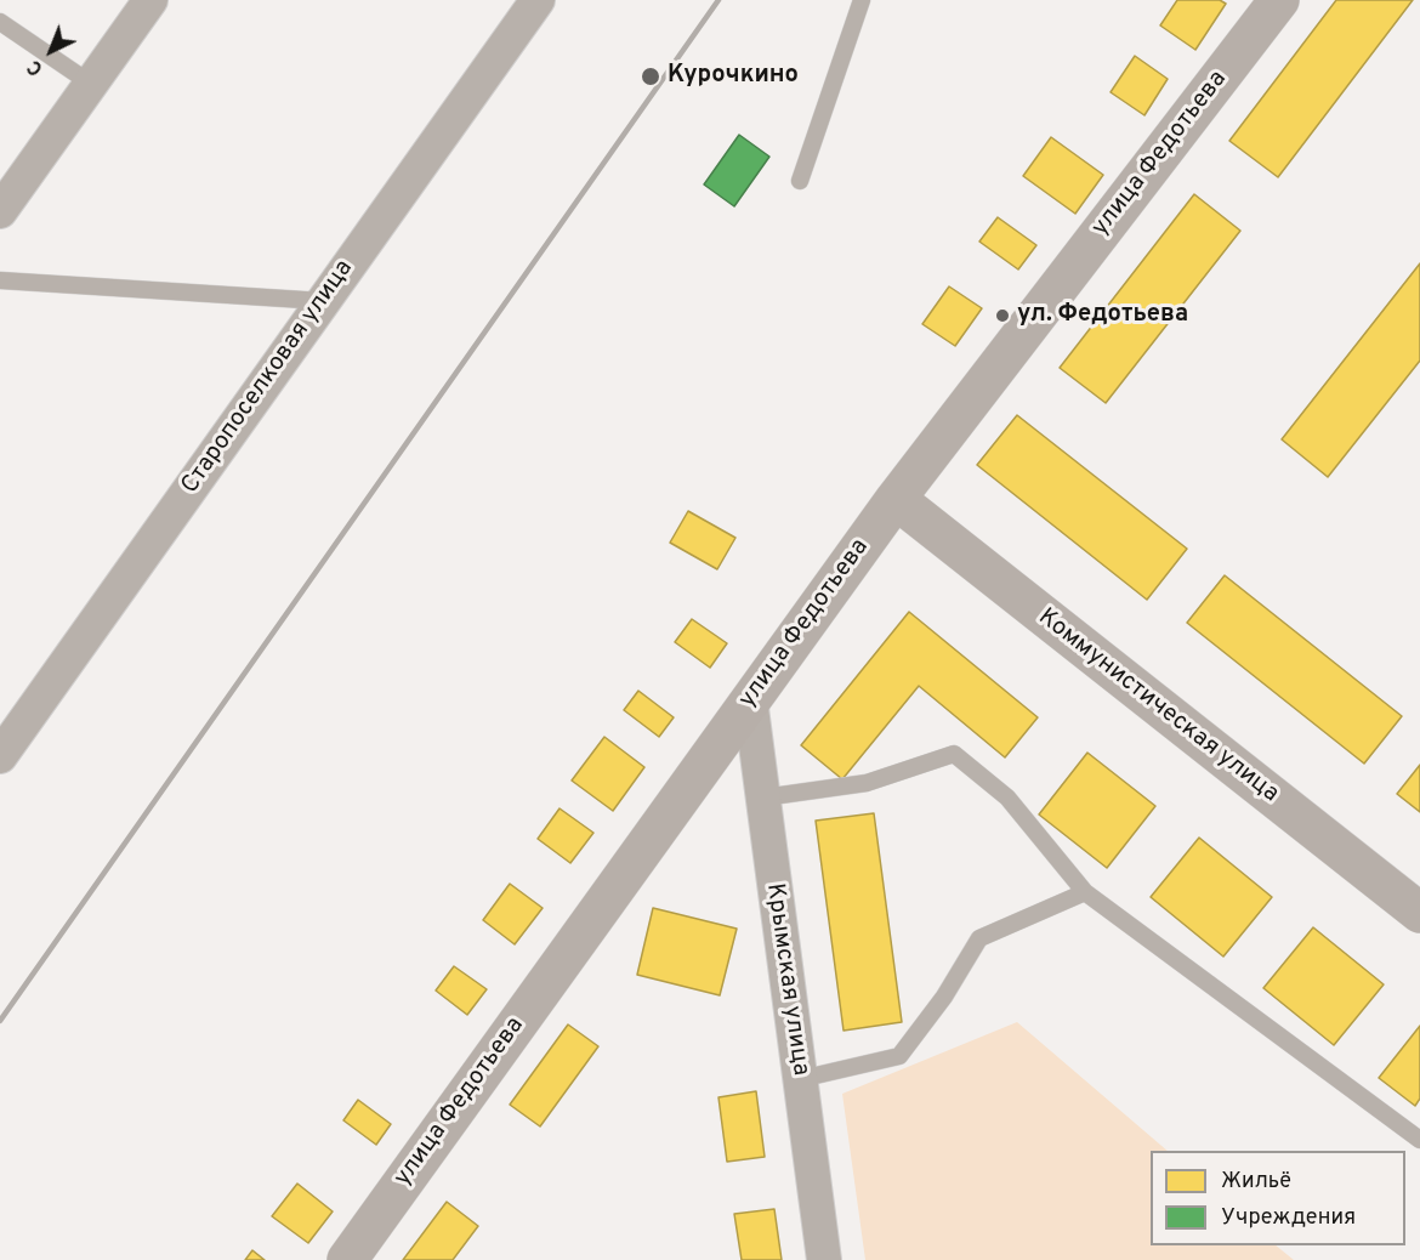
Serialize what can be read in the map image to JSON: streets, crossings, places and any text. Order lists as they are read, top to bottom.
{
  "streets": {
    "main road": ["улица Федотьева", "Коммунистическая улица"],
    "street": ["Старопоселковая улица", "Крымская улица"]
  },
  "crossings": [
    ["улица Федотьева", "Коммунистическая улица"],
    ["улица Федотьева", "Крымская улица"]
  ],
  "places": ["Курочкино", "ул. Федотьева"],
  "legend": ["Жильё", "Учреждения"],
  "north": "bottom left"
}
